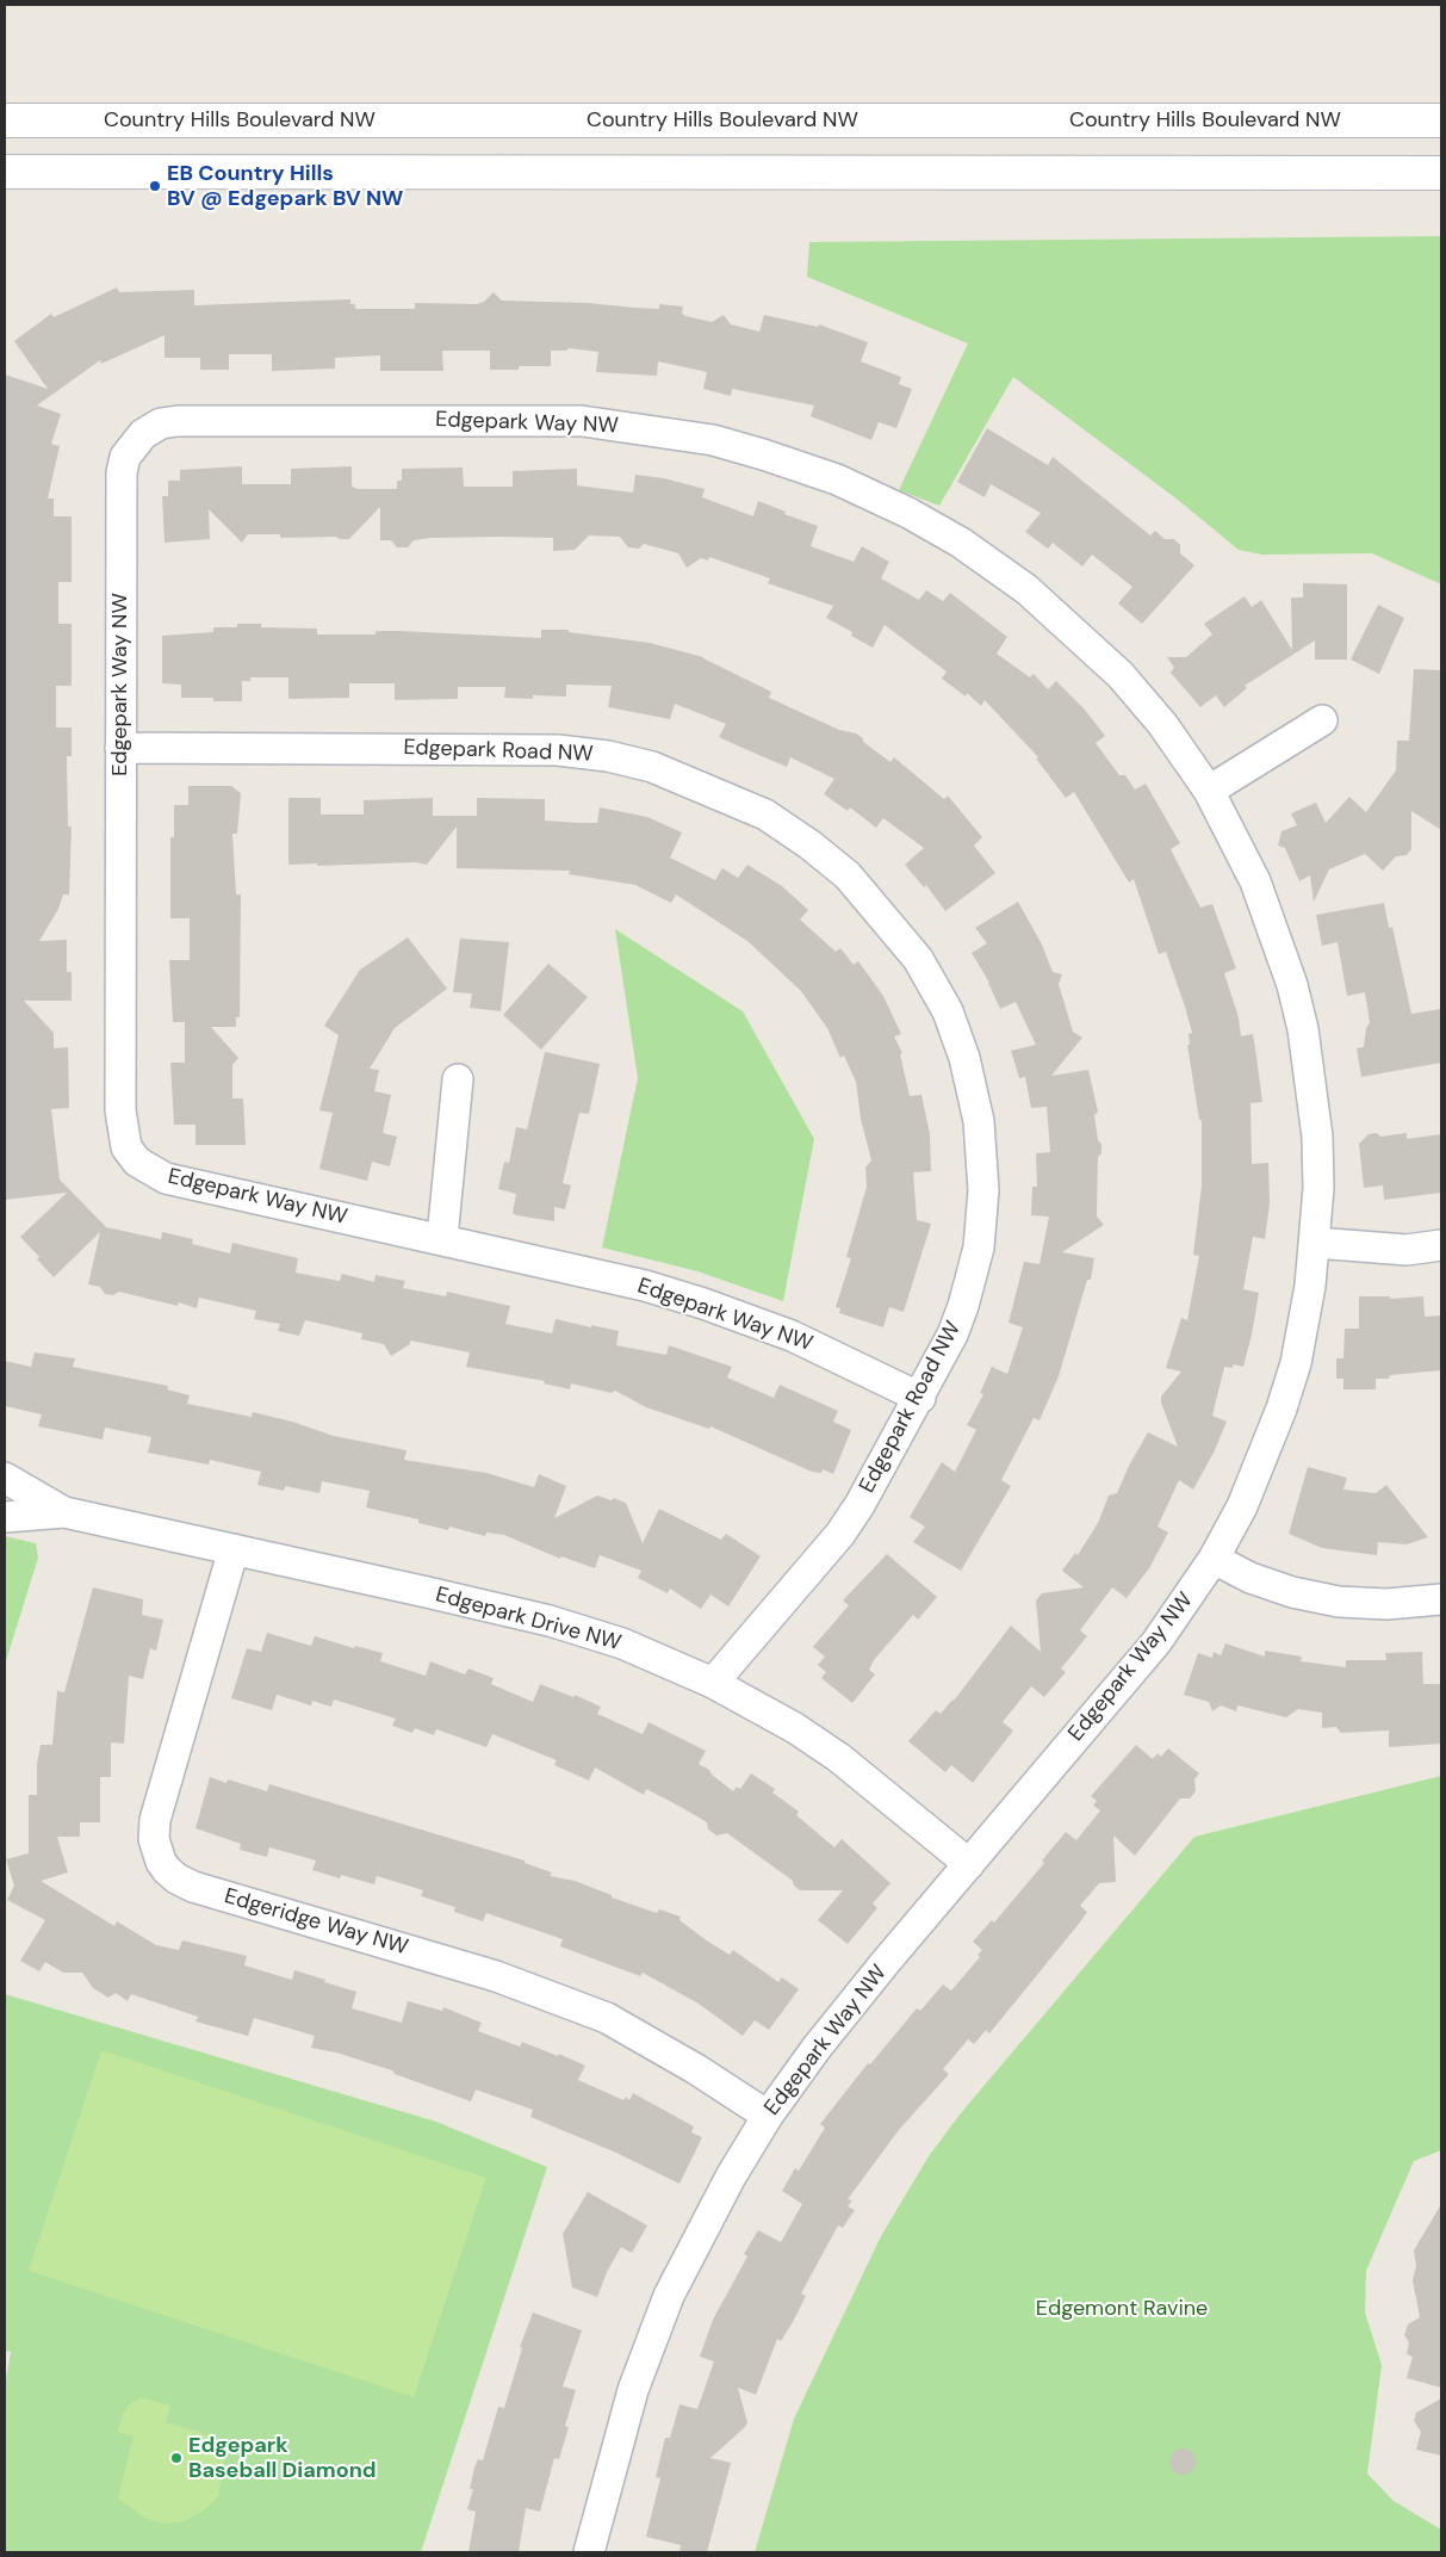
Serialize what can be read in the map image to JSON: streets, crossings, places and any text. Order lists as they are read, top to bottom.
{
  "streets": {
    "main road": ["Country Hills Boulevard NW"],
    "street": [
      "Edgepark Way NW",
      "Edgepark Road NW",
      "Edgepark Drive NW",
      "Edgeridge Way NW"
    ]
  },
  "crossings": [
    ["Edgepark Way NW", "Edgepark Road NW"],
    ["Edgepark Way NW", "Edgepark Drive NW"],
    ["Edgepark Way NW", "Edgeridge Way NW"],
    ["Edgepark Road NW", "Edgepark Drive NW"],
    ["Edgepark Drive NW", "Edgeridge Way NW"]
  ],
  "parks": ["Edgemont Ravine"],
  "places": ["EB Country Hills BV @ Edgepark BV NW", "Edgepark Baseball Diamond"]
}
